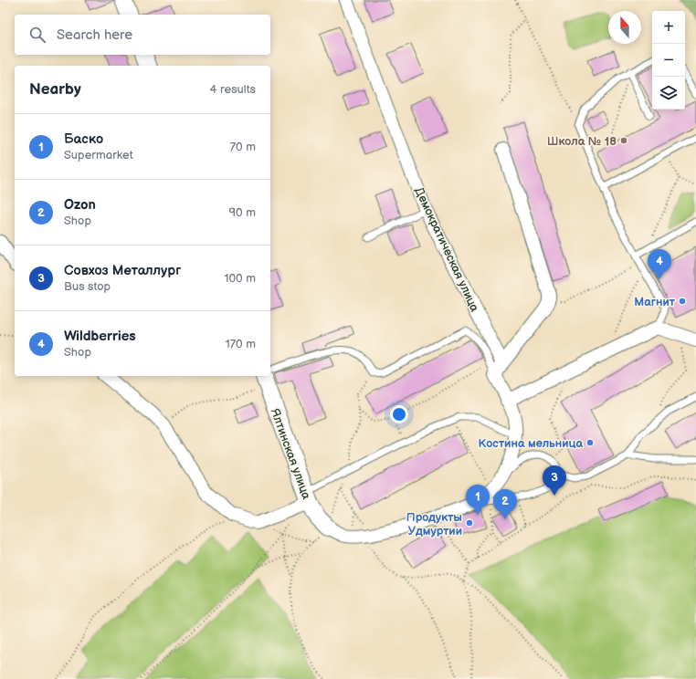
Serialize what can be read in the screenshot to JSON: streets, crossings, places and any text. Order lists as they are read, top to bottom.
{
  "streets": {
    "street": ["Демократическая улица", "Ялтинская улица"]
  },
  "places": [
    "Школа № 18",
    "Магнит",
    "Костина мельница",
    "Продукты Удмуртии"
  ],
  "north": "top",
  "page": {
    "map_buttons": ["+", "−"],
    "search": "Search here",
    "heading": ["Nearby", "4 results"],
    "list": [
      {
        "mark": "1",
        "name": "Баско",
        "note": "Supermarket",
        "value": "70 m"
      },
      {
        "mark": "2",
        "name": "Ozon",
        "note": "Shop",
        "value": "90 m"
      },
      {
        "mark": "3",
        "name": "Совхоз Металлург",
        "note": "Bus stop",
        "value": "100 m"
      },
      {
        "mark": "4",
        "name": "Wildberries",
        "note": "Shop",
        "value": "170 m"
      }
    ],
    "pins": [
      "4",
      "3",
      "1",
      "2"
    ]
  }
}
